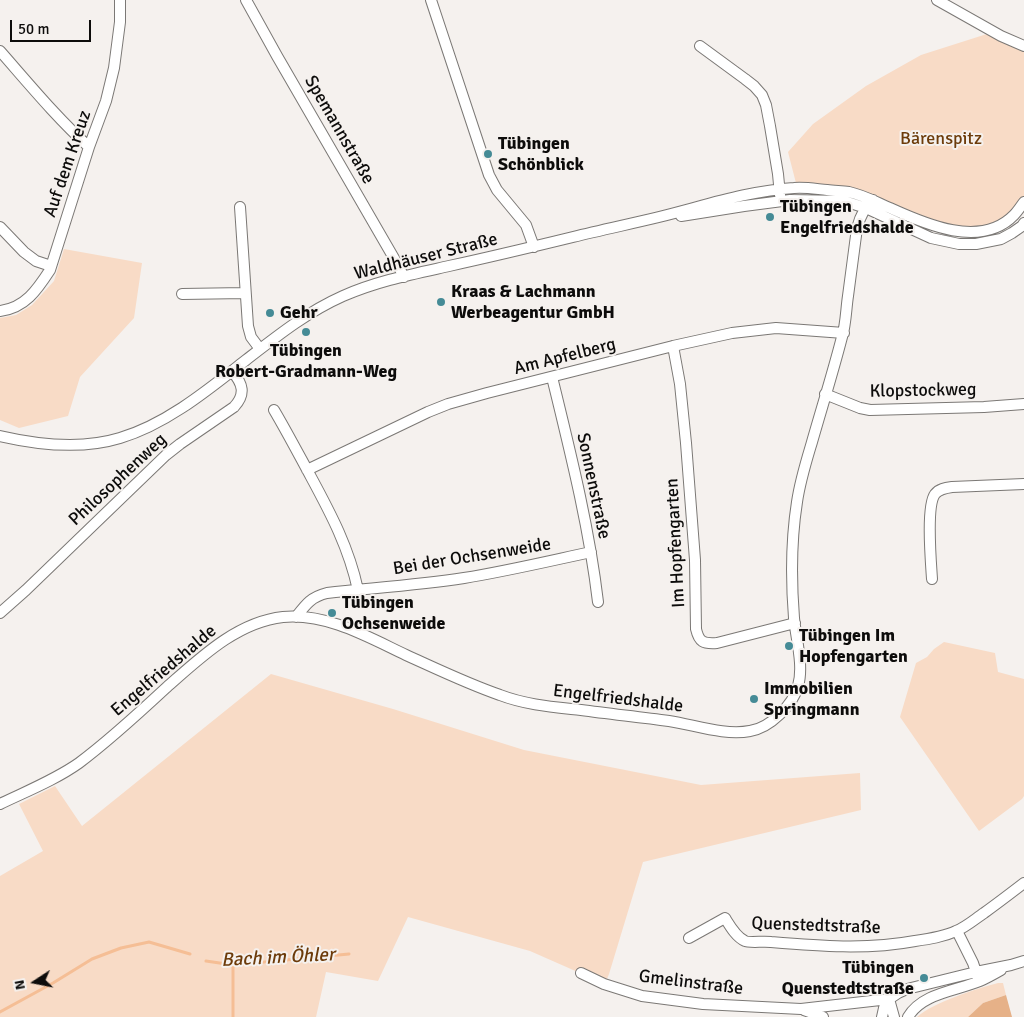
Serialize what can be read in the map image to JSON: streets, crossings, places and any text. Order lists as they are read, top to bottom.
{
  "streets": {
    "street": [
      "Spemannstraße",
      "Auf dem Kreuz",
      "Waldhäuser Straße",
      "Am Apfelberg",
      "Klopstockweg",
      "Philosophenweg",
      "Sonnenstraße",
      "Im Hopfengarten",
      "Bei der Ochsenweide",
      "Engelfriedshalde",
      "Quenstedtstraße",
      "Gmelinstraße"
    ]
  },
  "crossings": [
    ["Spemannstraße", "Waldhäuser Straße"],
    ["Waldhäuser Straße", "Philosophenweg"],
    ["Waldhäuser Straße", "Engelfriedshalde"],
    ["Am Apfelberg", "Sonnenstraße"],
    ["Am Apfelberg", "Im Hopfengarten"],
    ["Am Apfelberg", "Engelfriedshalde"],
    ["Klopstockweg", "Engelfriedshalde"],
    ["Sonnenstraße", "Bei der Ochsenweide"],
    ["Im Hopfengarten", "Engelfriedshalde"],
    ["Bei der Ochsenweide", "Engelfriedshalde"]
  ],
  "water": ["Bach im Öhler"],
  "parks": ["Bärenspitz"],
  "places": [
    "Tübingen Schönblick",
    "Tübingen Engelfriedshalde",
    "Kraas & Lachmann Werbeagentur GmbH",
    "Gehr",
    "Tübingen Robert-Gradmann-Weg",
    "Tübingen Ochsenweide",
    "Tübingen Im Hopfengarten",
    "Immobilien Springmann",
    "Tübingen Quenstedtstraße"
  ],
  "scale_bar": "50 m",
  "north": "left"
}
